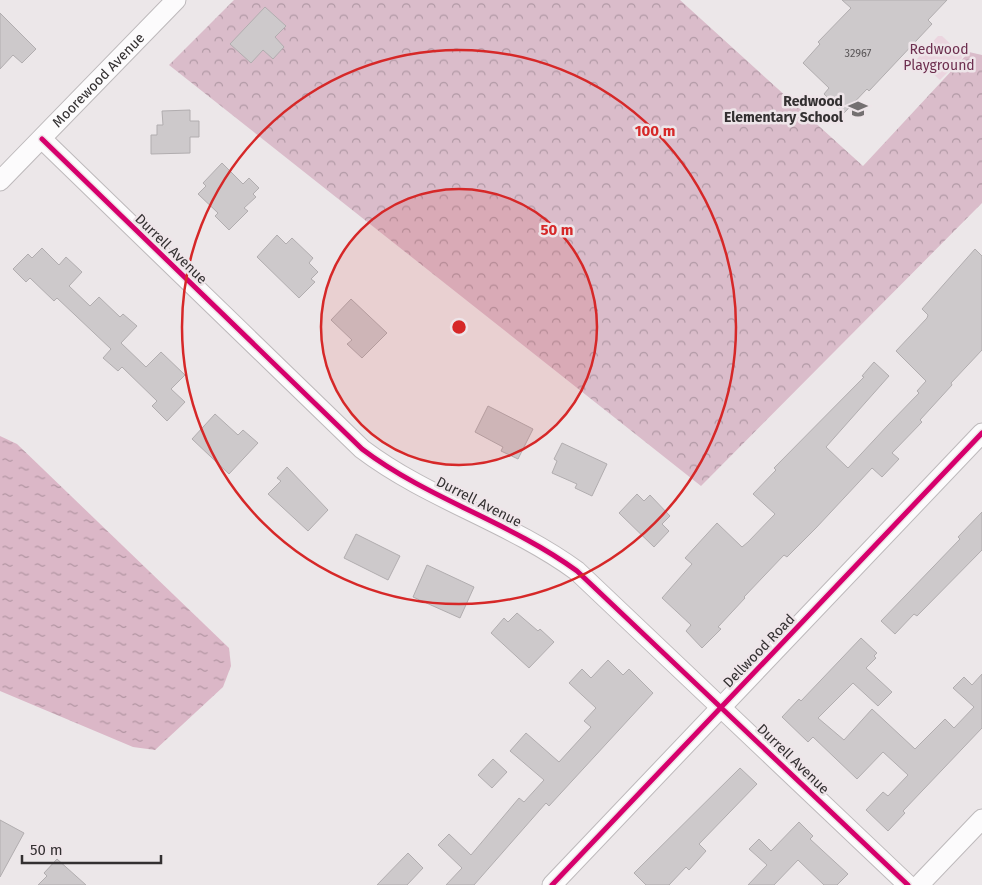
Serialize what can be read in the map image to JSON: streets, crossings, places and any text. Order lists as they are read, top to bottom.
{
  "streets": {
    "street": ["Moorewood Avenue", "Durrell Avenue", "Dellwood Road"]
  },
  "crossings": [
    ["Moorewood Avenue", "Durrell Avenue"],
    ["Durrell Avenue", "Dellwood Road"]
  ],
  "parks": ["Redwood Playground"],
  "places": {
    "school or university": ["Redwood Elementary School"]
  },
  "house_numbers": ["32967"],
  "scale_bar": "50 m",
  "rings": ["100 m", "50 m"]
}
